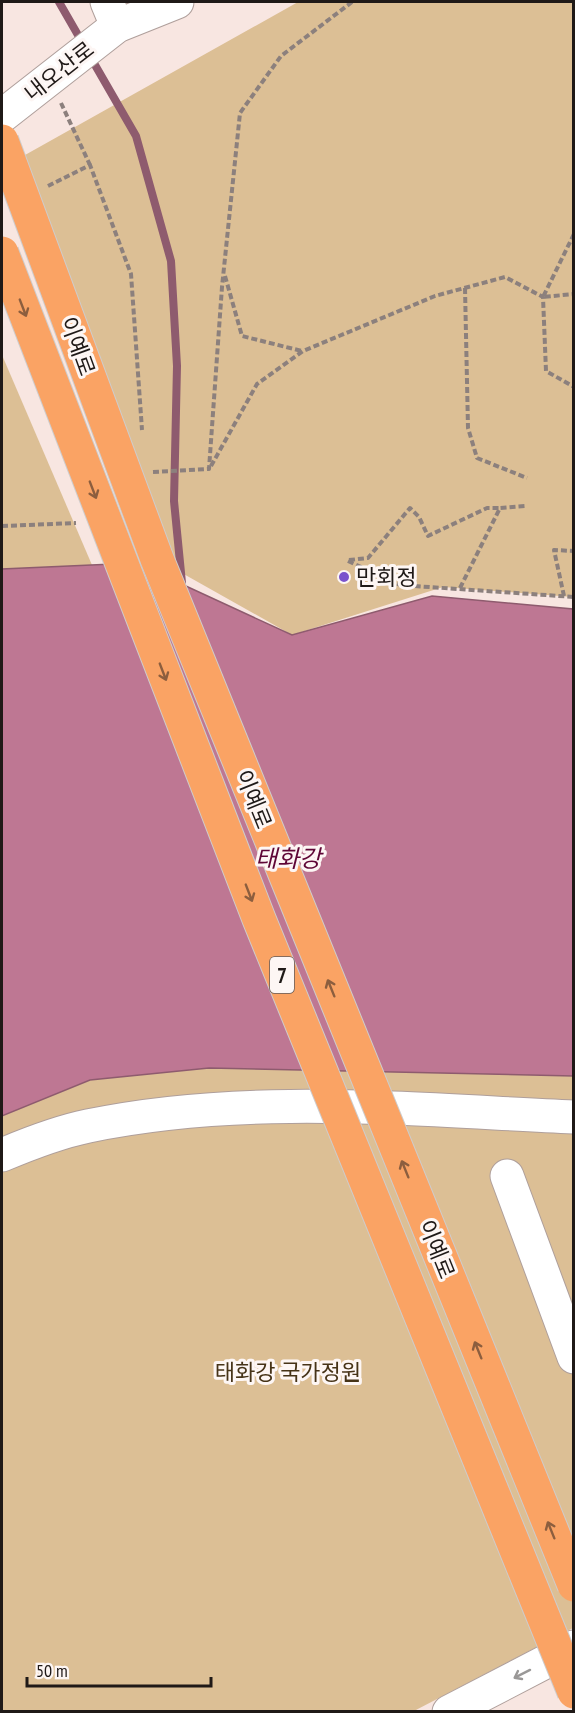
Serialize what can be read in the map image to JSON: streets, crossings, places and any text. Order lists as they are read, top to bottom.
{
  "streets": {
    "highway": ["이예로", "7"],
    "street": ["내오산로"]
  },
  "water": ["태화강"],
  "parks": ["태화강 국가정원"],
  "places": ["만회정"],
  "scale_bar": "50 m"
}
